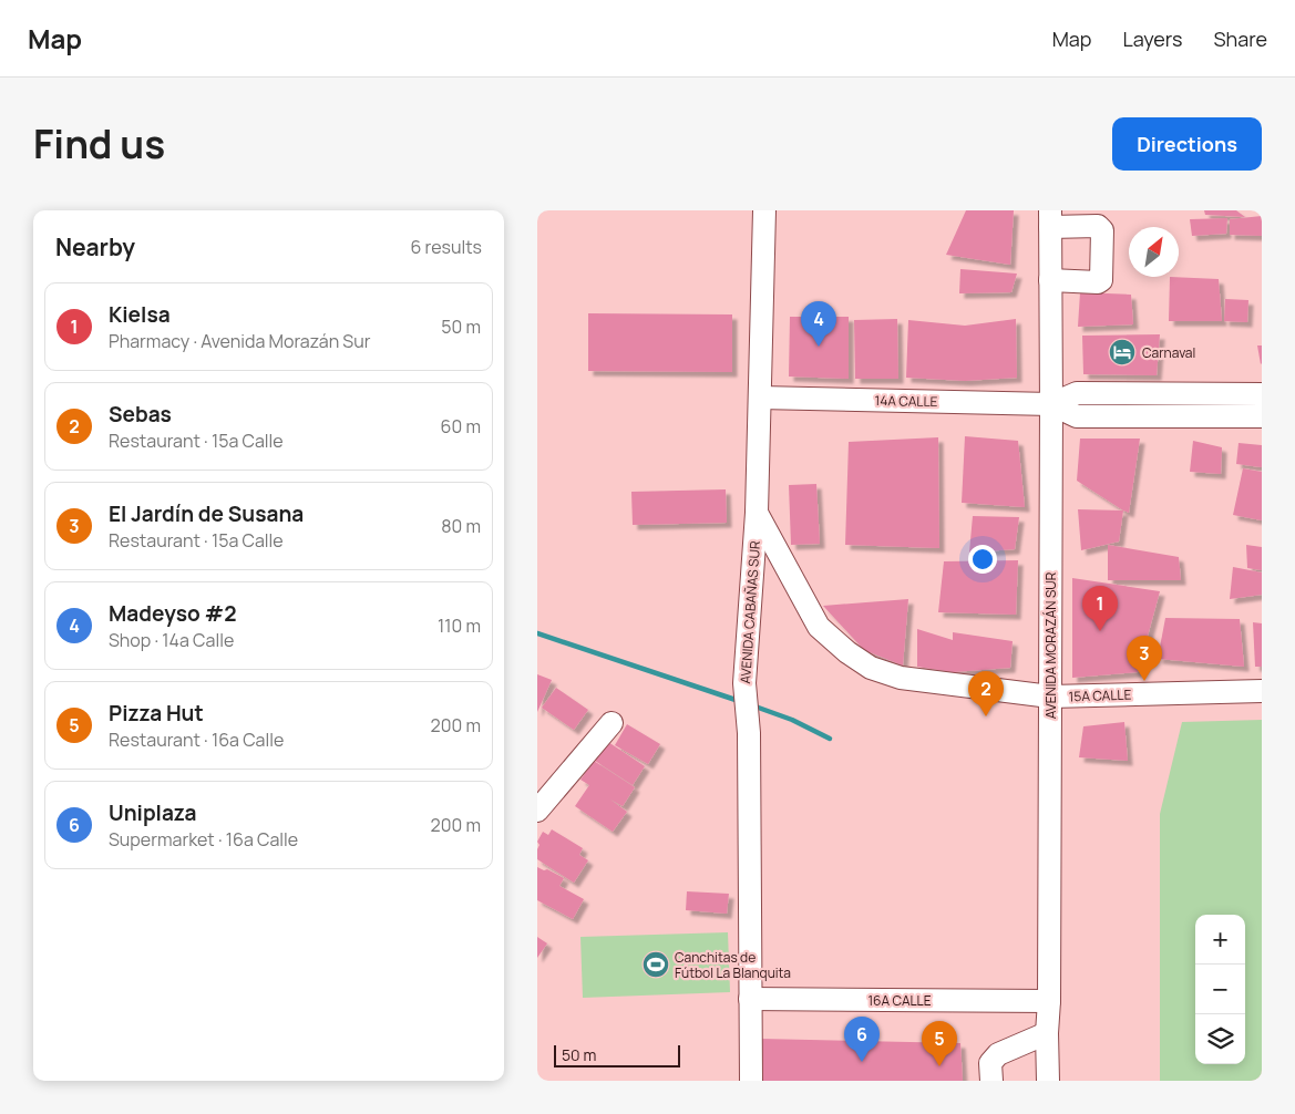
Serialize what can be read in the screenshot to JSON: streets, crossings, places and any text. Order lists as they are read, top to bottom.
{
  "streets": {
    "street": [
      "14A CALLE",
      "AVENIDA CABAÑAS SUR",
      "AVENIDA MORAZÁN SUR",
      "15A CALLE",
      "16A CALLE"
    ]
  },
  "crossings": [
    ["14A CALLE", "AVENIDA CABAÑAS SUR"],
    ["14A CALLE", "AVENIDA MORAZÁN SUR"],
    ["AVENIDA CABAÑAS SUR", "15A CALLE"],
    ["AVENIDA CABAÑAS SUR", "16A CALLE"],
    ["AVENIDA MORAZÁN SUR", "15A CALLE"],
    ["AVENIDA MORAZÁN SUR", "16A CALLE"]
  ],
  "places": {
    "hotel": ["Carnaval"],
    "sports": ["Canchitas de Fútbol La Blanquita"]
  },
  "scale_bar": "50 m",
  "north": "top right",
  "page": {
    "header": "Map",
    "nav": ["Map", "Layers", "Share"],
    "title": "Find us",
    "buttons": "Directions",
    "heading": ["Nearby", "6 results"],
    "list": [
      {
        "mark": "1",
        "name": "Kielsa",
        "note": "Pharmacy · Avenida Morazán Sur",
        "value": "50 m"
      },
      {
        "mark": "2",
        "name": "Sebas",
        "note": "Restaurant · 15a Calle",
        "value": "60 m"
      },
      {
        "mark": "3",
        "name": "El Jardín de Susana",
        "note": "Restaurant · 15a Calle",
        "value": "80 m"
      },
      {
        "mark": "4",
        "name": "Madeyso #2",
        "note": "Shop · 14a Calle",
        "value": "110 m"
      },
      {
        "mark": "5",
        "name": "Pizza Hut",
        "note": "Restaurant · 16a Calle",
        "value": "200 m"
      },
      {
        "mark": "6",
        "name": "Uniplaza",
        "note": "Supermarket · 16a Calle",
        "value": "200 m"
      }
    ],
    "pins": [
      "4",
      "1",
      "3",
      "2",
      "6",
      "5"
    ],
    "map_buttons": ["+", "−"],
    "scale": "50 m"
  }
}
